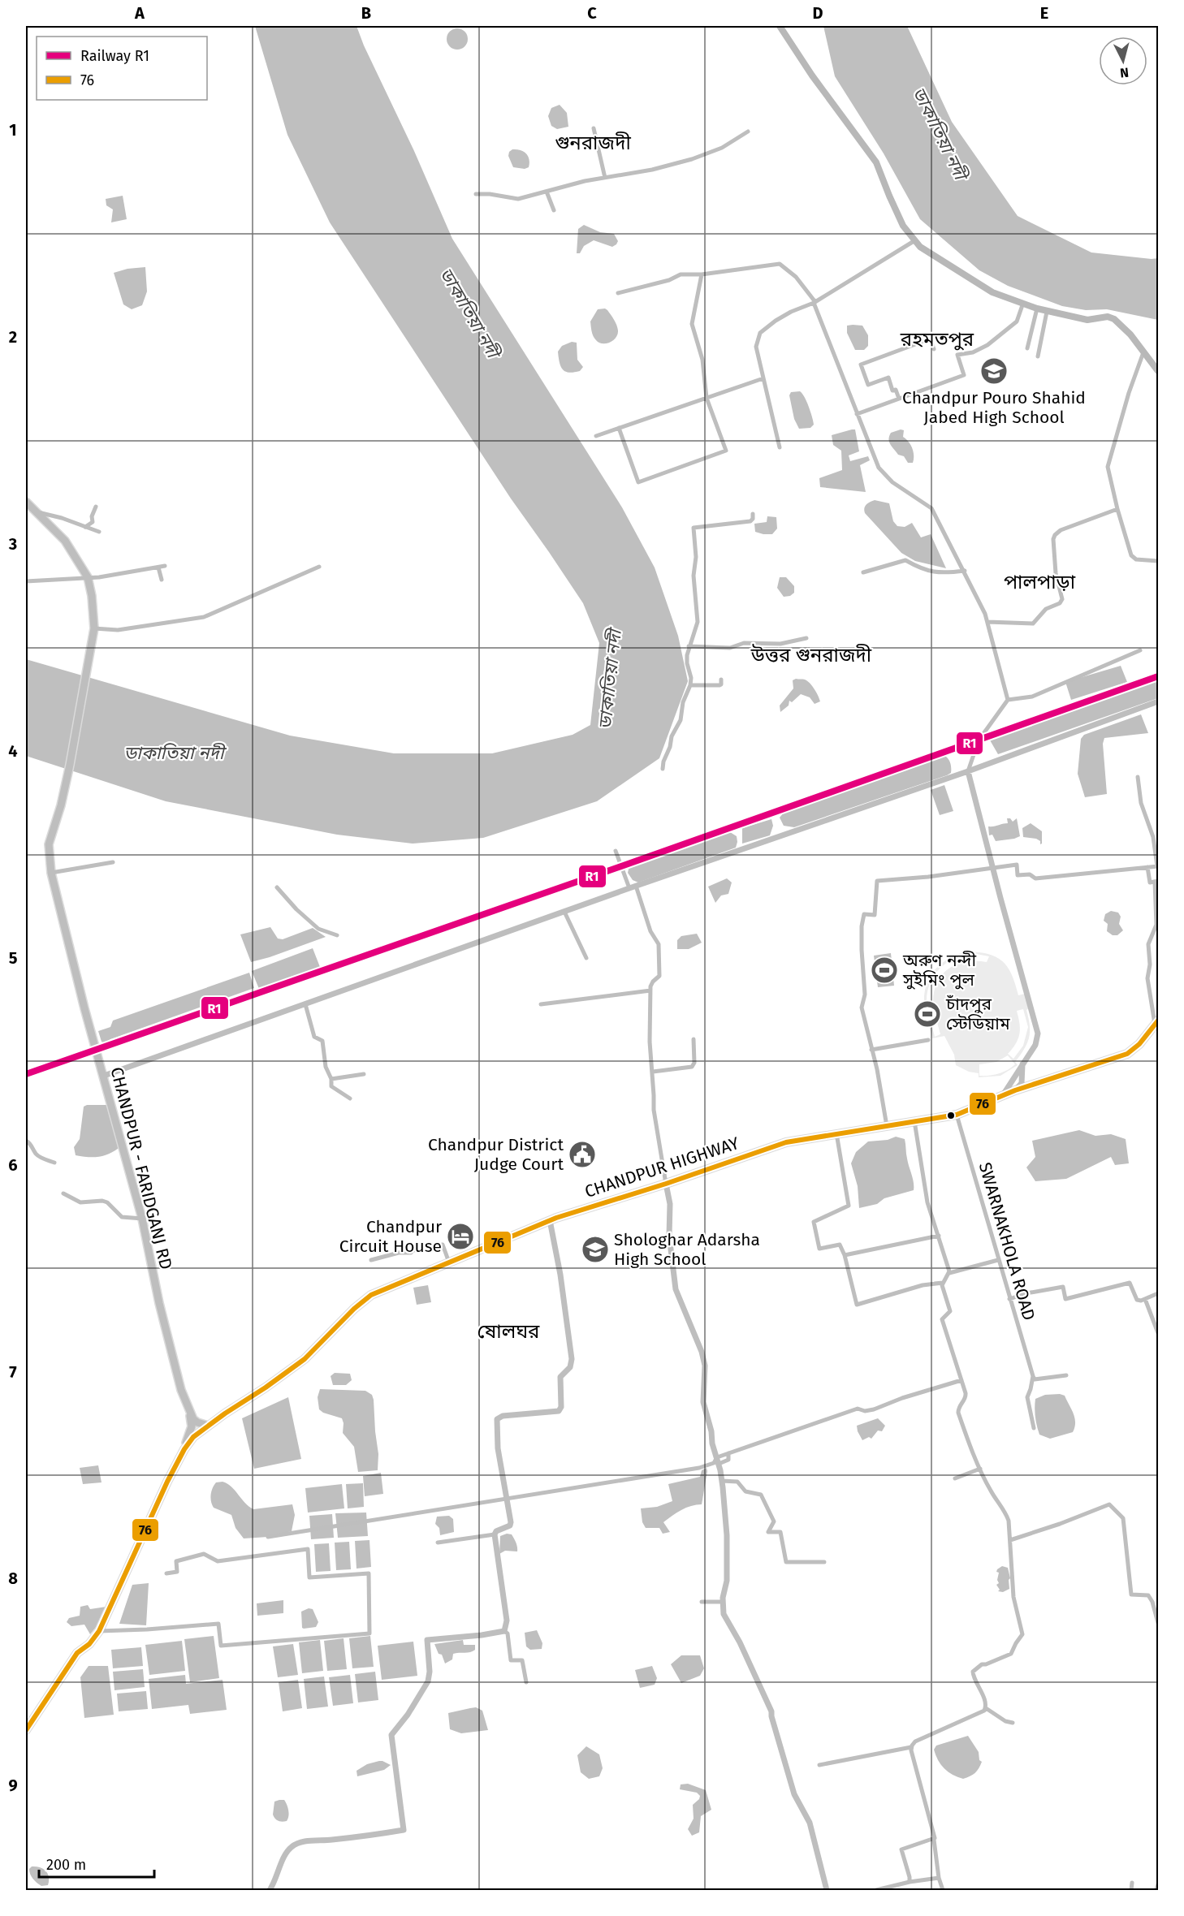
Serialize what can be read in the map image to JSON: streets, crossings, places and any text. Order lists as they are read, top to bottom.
{
  "streets": {
    "main road": ["CHANDPUR HIGHWAY", "CHANDPUR - FARIDGANJ RD"],
    "street": ["SWARNAKHOLA ROAD"]
  },
  "crossings": [
    ["CHANDPUR HIGHWAY", "SWARNAKHOLA ROAD"]
  ],
  "districts": [
    "গুনরাজদী",
    "রহমতপুর",
    "পালপাড়া",
    "উত্তর গুনরাজদী",
    "ষোলঘর"
  ],
  "water": ["ডাকাতিয়া নদী"],
  "places": {
    "school or university": ["Chandpur Pouro Shahid Jabed High School", "Shologhar Adarsha High School"],
    "sports": ["অরুণ নন্দী সুইমিং পুল", "চাঁদপুর স্টেডিয়াম"],
    "public building": ["Chandpur District Judge Court"],
    "hotel": ["Chandpur Circuit House"]
  },
  "lines": ["rail line R1", "transit line 76"],
  "legend": ["Railway R1", "76"],
  "scale_bar": "200 m",
  "north": "bottom",
  "grid": {
    "columns": [
      "A",
      "B",
      "C",
      "D",
      "E"
    ],
    "rows": [
      "1",
      "2",
      "3",
      "4",
      "5",
      "6",
      "7",
      "8",
      "9"
    ]
  }
}
